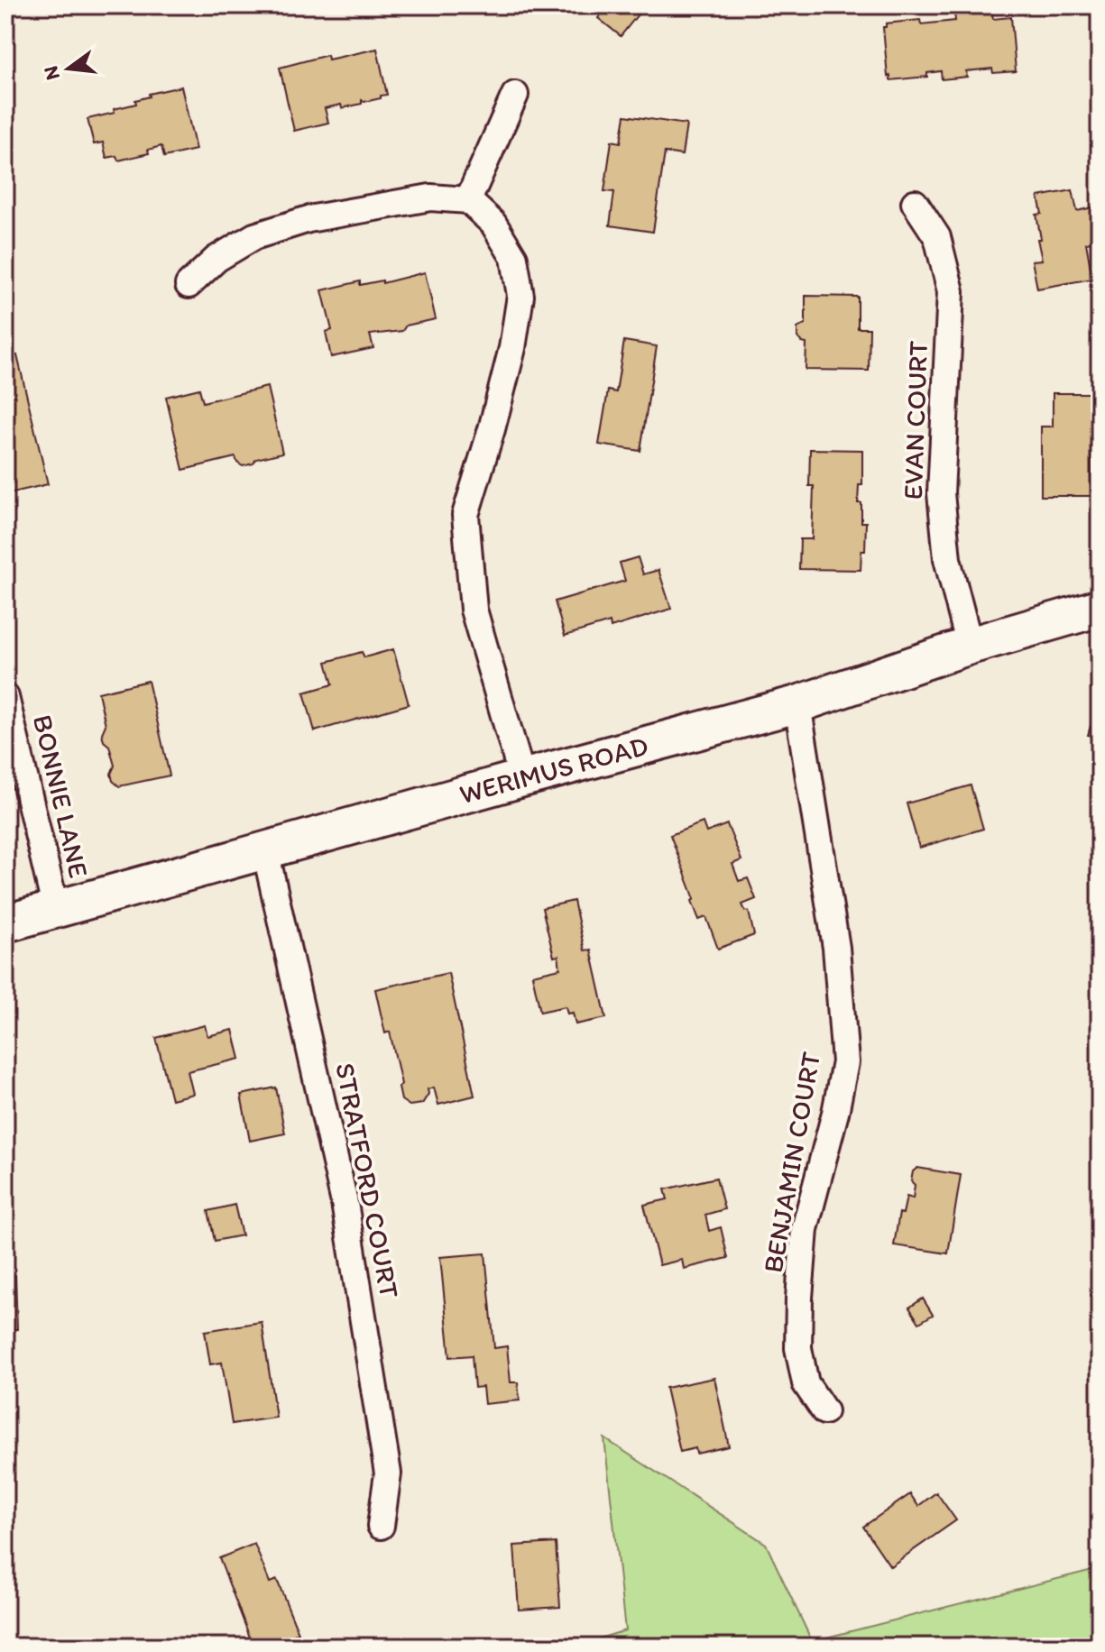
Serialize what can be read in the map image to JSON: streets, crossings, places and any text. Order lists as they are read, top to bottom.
{
  "streets": {
    "main road": ["WERIMUS ROAD"],
    "street": [
      "EVAN COURT",
      "BONNIE LANE",
      "BENJAMIN COURT",
      "STRATFORD COURT"
    ]
  },
  "crossings": [
    ["EVAN COURT", "WERIMUS ROAD"],
    ["WERIMUS ROAD", "BONNIE LANE"],
    ["WERIMUS ROAD", "BENJAMIN COURT"],
    ["WERIMUS ROAD", "STRATFORD COURT"]
  ],
  "north": "left"
}
